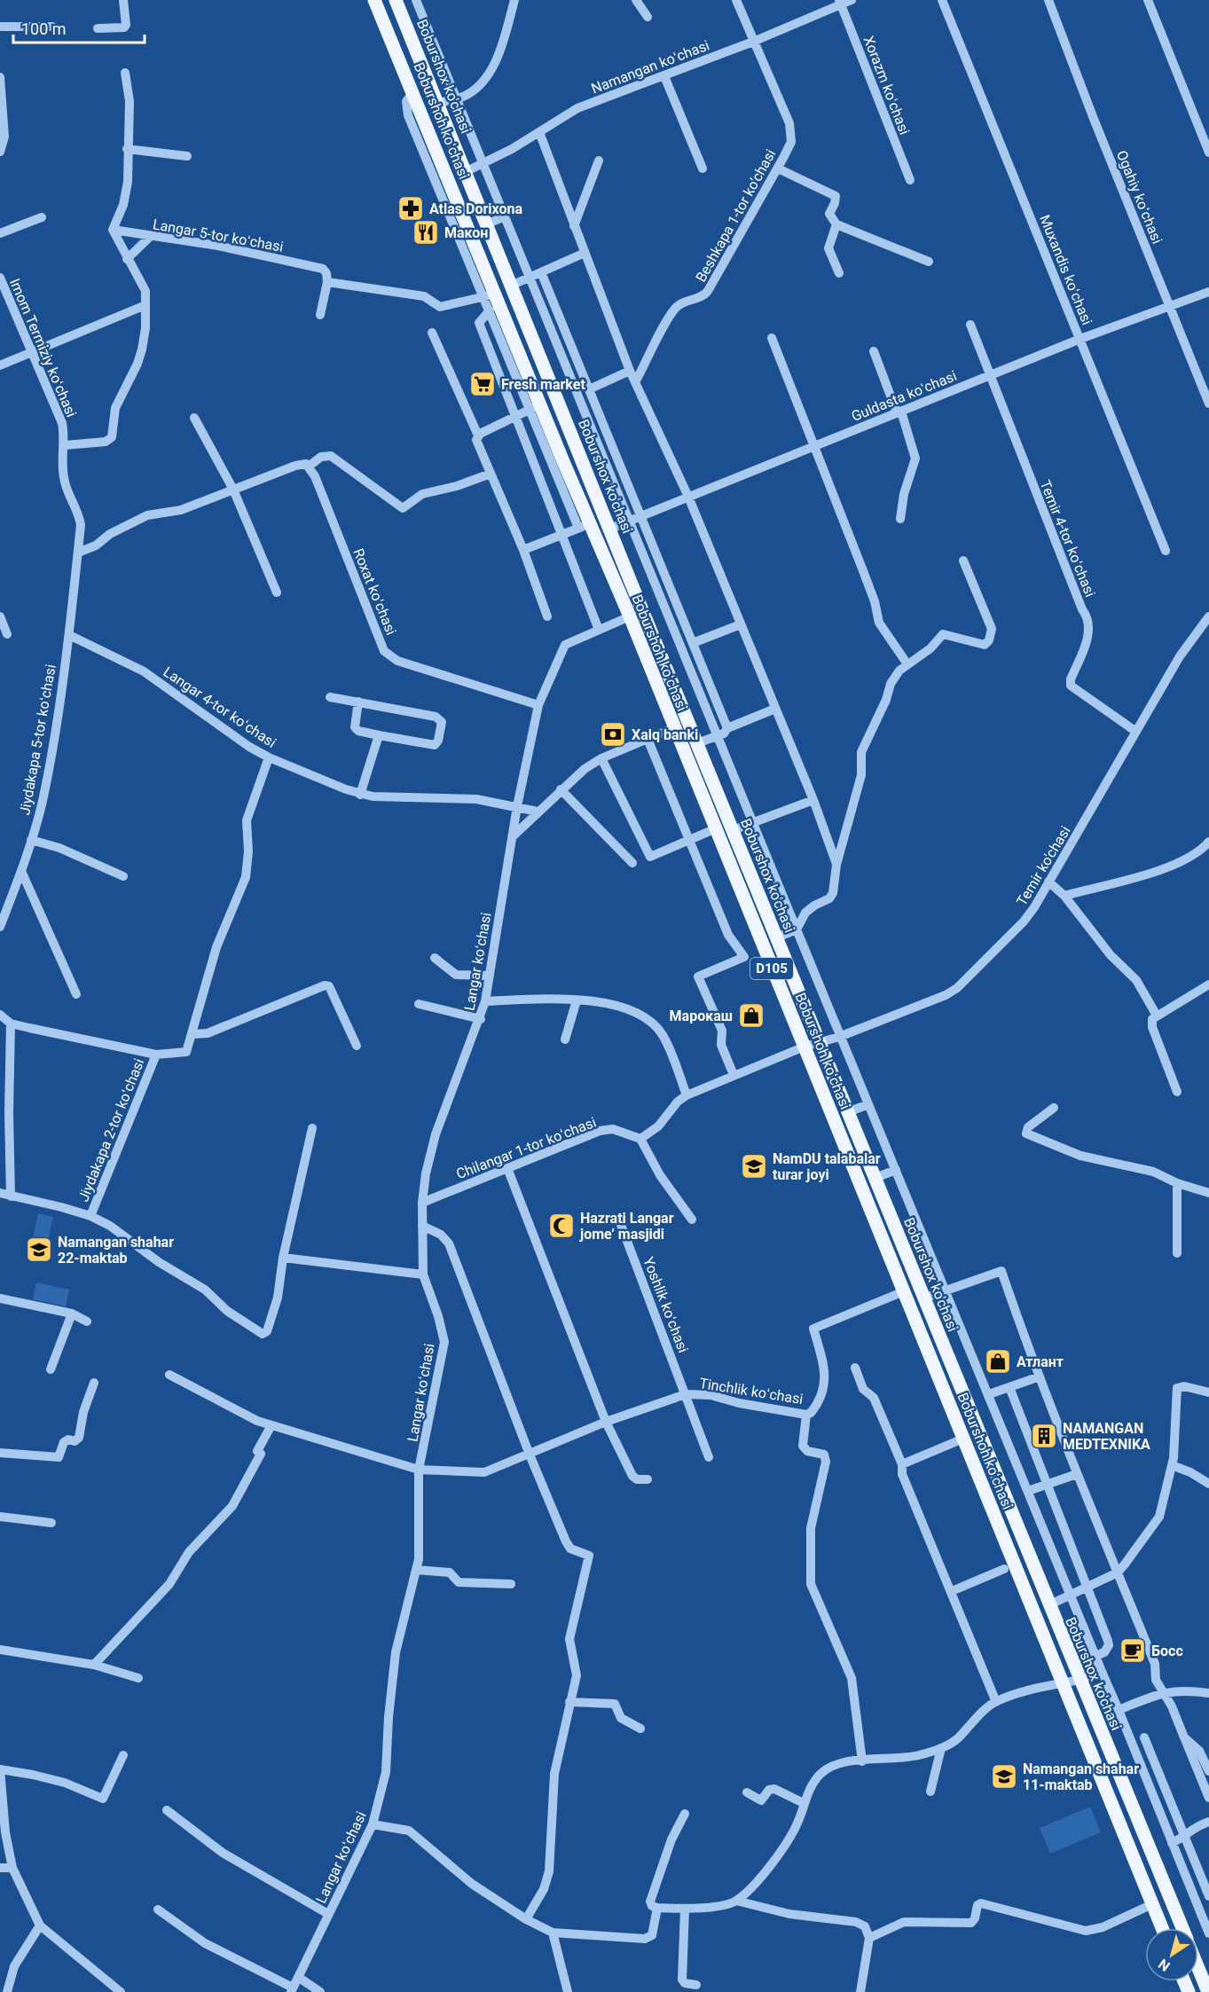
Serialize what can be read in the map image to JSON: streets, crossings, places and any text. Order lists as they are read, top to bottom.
{
  "streets": {
    "main road": ["Boburshox ko'chasi", "Boburshoh koʻchasi", "D105"],
    "street": [
      "Namangan koʻchasi",
      "Xorazm koʻchasi",
      "Ogahiy koʻchasi",
      "Beshkapa 1-tor koʼchasi",
      "Langar 5-tor koʻchasi",
      "Muxandis koʻchasi",
      "Imom Termiziy koʻchasi",
      "Guldasta koʻchasi",
      "Temir 4-tor koʻchasi",
      "Roxat koʻchasi",
      "Langar 4-tor koʻchasi",
      "Jiydakapa 5-tor koʻchasi",
      "Temir ko'chasi",
      "Langar koʻchasi",
      "Jiydakapa 2-tor koʻchasi",
      "Chilangar 1-tor koʻchasi",
      "Yoshlik koʻchasi",
      "Tinchlik koʻchasi"
    ]
  },
  "crossings": [
    ["Namangan koʻchasi", "Boburshox ko'chasi"],
    ["Namangan koʻchasi", "Xorazm koʻchasi"],
    ["Namangan koʻchasi", "Beshkapa 1-tor koʼchasi"],
    ["Boburshox ko'chasi", "Guldasta koʻchasi"],
    ["Boburshox ko'chasi", "Temir ko'chasi"],
    ["Boburshoh koʻchasi", "Temir ko'chasi"],
    ["Boburshoh koʻchasi", "Langar koʻchasi"],
    ["Boburshoh koʻchasi", "Tinchlik koʻchasi"],
    ["Ogahiy koʻchasi", "Guldasta koʻchasi"],
    ["Muxandis koʻchasi", "Guldasta koʻchasi"],
    ["Imom Termiziy koʻchasi", "Jiydakapa 5-tor koʻchasi"],
    ["Guldasta koʻchasi", "Temir 4-tor koʻchasi"],
    ["Temir 4-tor koʻchasi", "Temir ko'chasi"],
    ["Roxat koʻchasi", "Langar koʻchasi"],
    ["Langar 4-tor koʻchasi", "Jiydakapa 5-tor koʻchasi"],
    ["Langar 4-tor koʻchasi", "Langar koʻchasi"],
    ["Langar koʻchasi", "Chilangar 1-tor koʻchasi"],
    ["Langar koʻchasi", "Tinchlik koʻchasi"],
    ["Yoshlik koʻchasi", "Tinchlik koʻchasi"]
  ],
  "places": {
    "pharmacy": ["Atlas Dorixona"],
    "restaurant": ["Макон"],
    "supermarket": ["Fresh market"],
    "bank": ["Xalq banki"],
    "shop": ["Марокаш", "Атлант"],
    "school or university": ["NamDU talabalar turar joyi", "Namangan shahar 22-maktab", "Namangan shahar 11-maktab"],
    "mosque": ["Hazrati Langar jome’ masjidi"],
    "building": ["NAMANGAN MEDTEXNIKA"],
    "cafe": ["Босс"]
  },
  "scale_bar": "100 m",
  "north": "bottom left"
}
